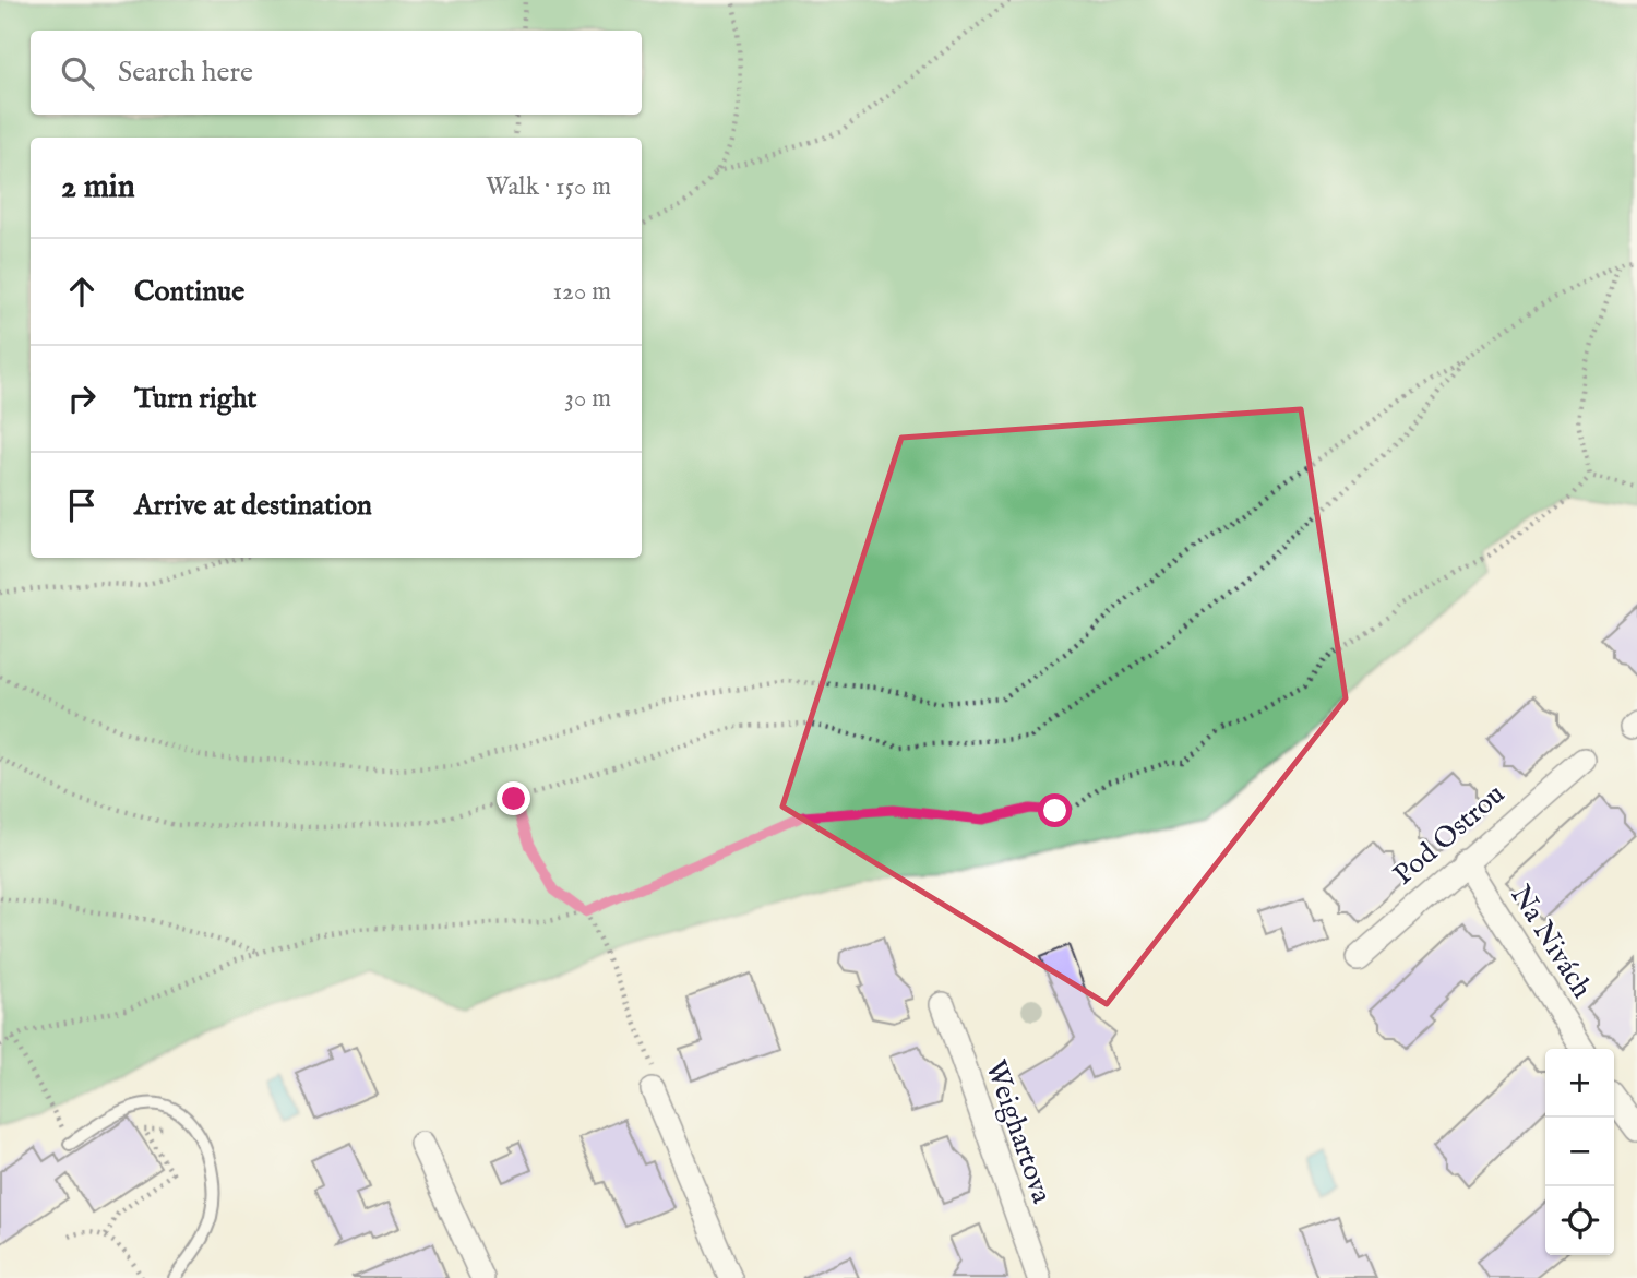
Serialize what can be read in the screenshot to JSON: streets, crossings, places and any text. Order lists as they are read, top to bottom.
{
  "streets": {
    "street": ["Pod Ostrou", "Na Nivách", "Weighartova"]
  },
  "crossings": [
    ["Pod Ostrou", "Na Nivách"]
  ],
  "page": {
    "search": "Search here",
    "heading": ["2 min", "Walk · 150 m"],
    "list": [
      ["Continue", "120 m"],
      ["Turn right", "30 m"],
      "Arrive at destination"
    ],
    "map_buttons": ["+", "−"]
  }
}
